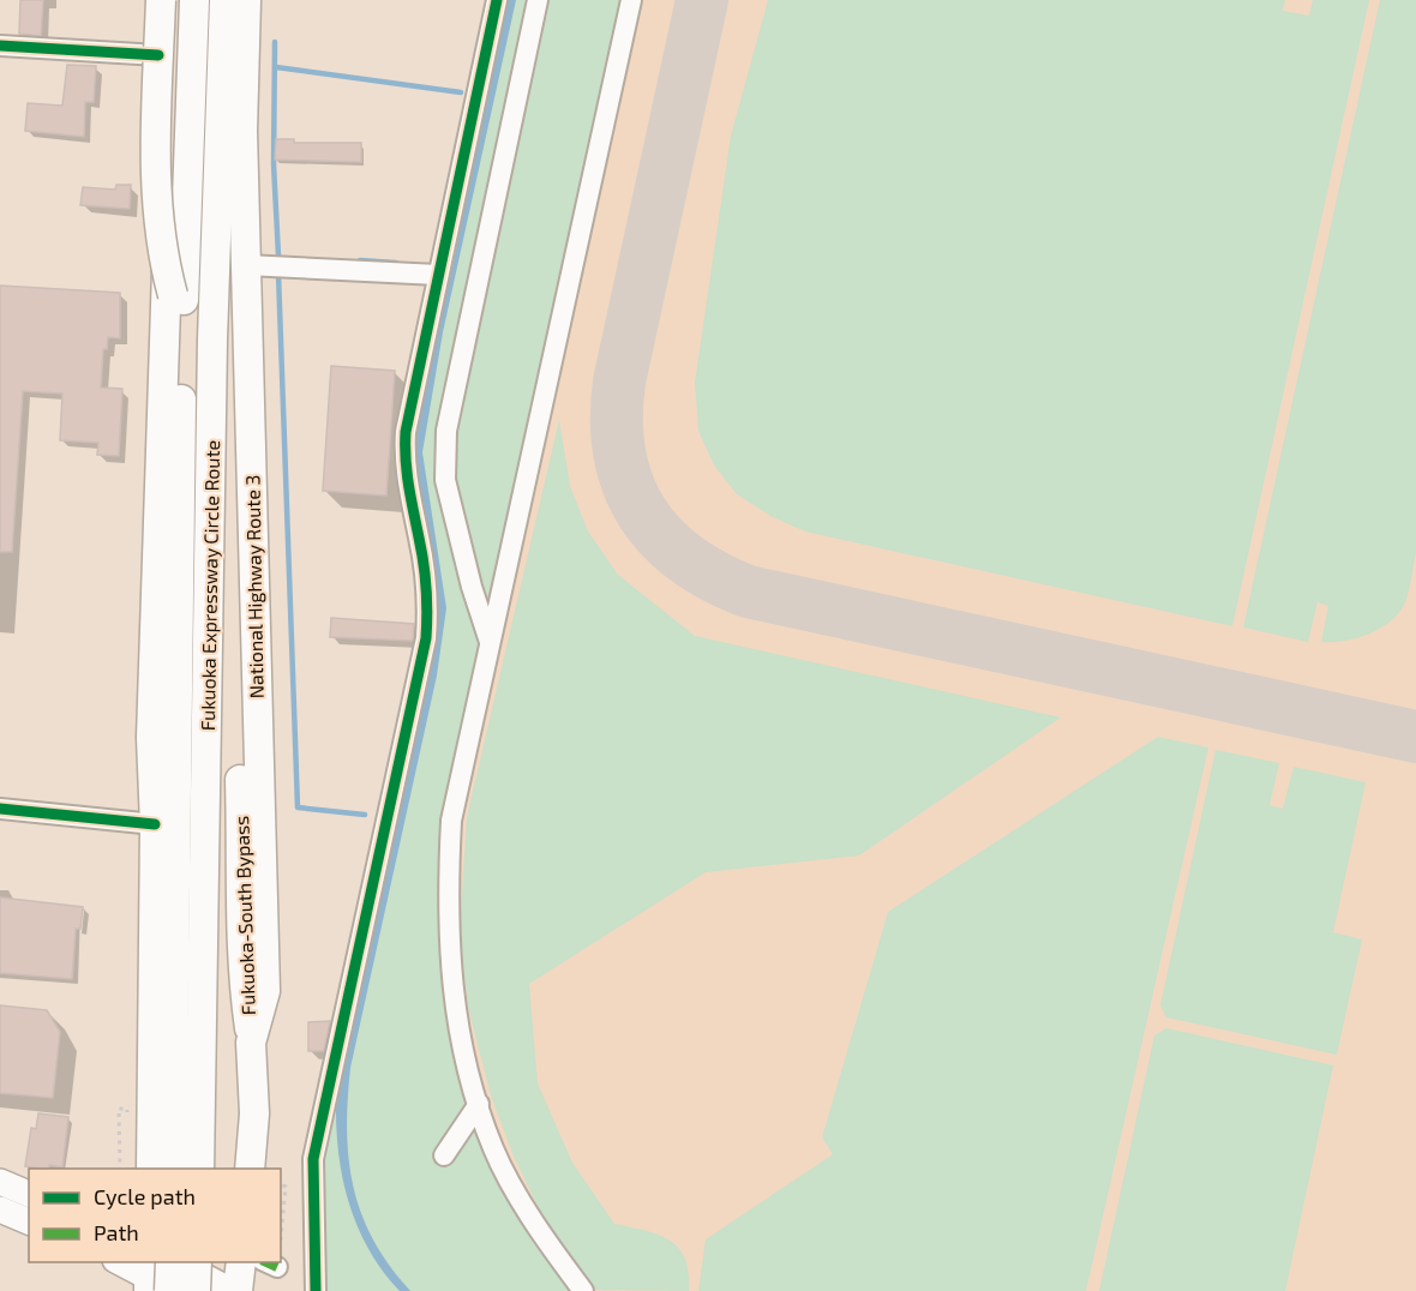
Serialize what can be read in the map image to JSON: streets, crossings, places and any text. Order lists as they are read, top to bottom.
{
  "streets": {
    "highway": ["Fukuoka Expressway Circle Route", "National Highway Route 3", "Fukuoka-South Bypass"]
  },
  "crossings": [
    ["National Highway Route 3", "Fukuoka-South Bypass"]
  ],
  "legend": ["Cycle path", "Path"]
}
